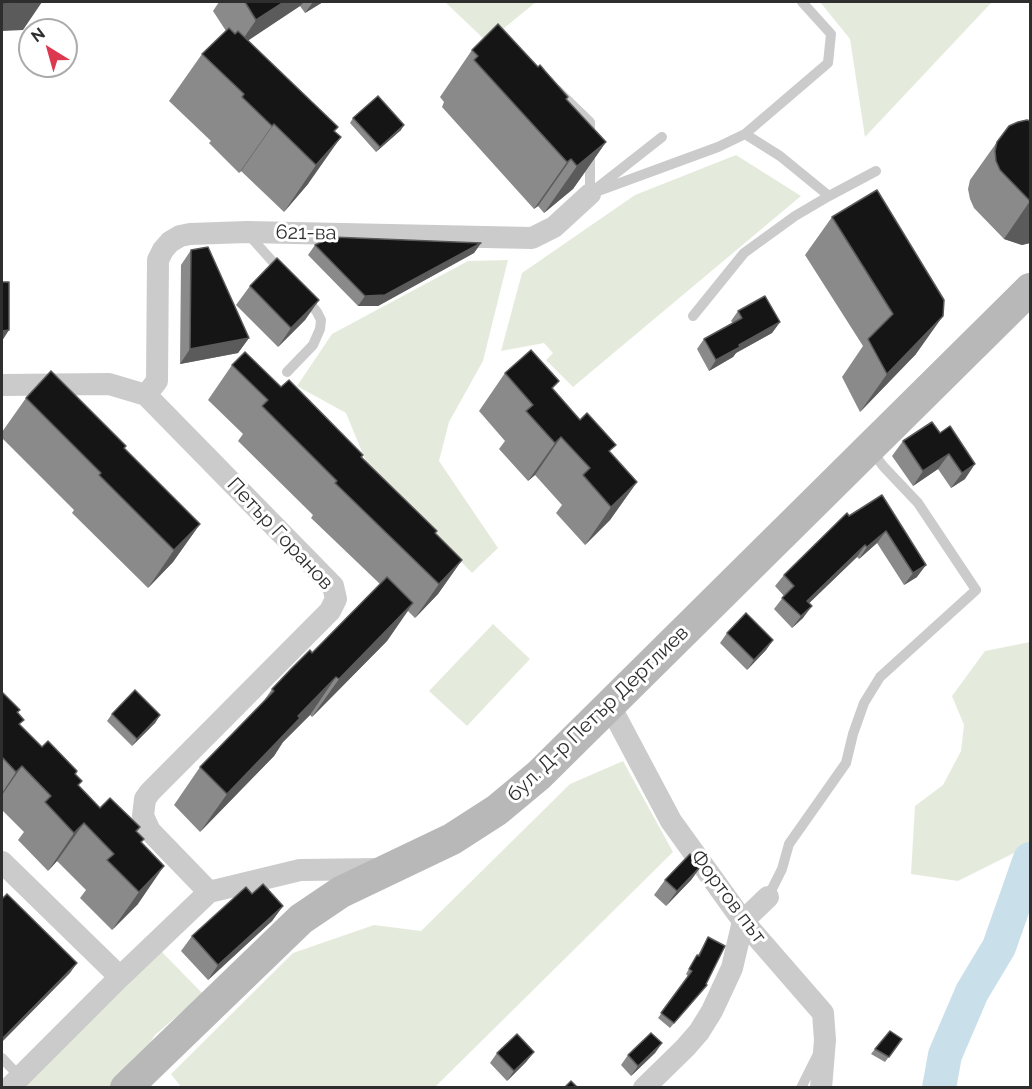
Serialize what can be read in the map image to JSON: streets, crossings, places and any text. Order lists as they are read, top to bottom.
{
  "streets": {
    "main road": ["бул. Д-р Петър Дертлиев"],
    "street": ["621-ва", "Петър Горанов", "Фортов път"]
  },
  "crossings": [
    ["621-ва", "Петър Горанов"],
    ["бул. Д-р Петър Дертлиев", "Фортов път"]
  ],
  "north": "top left"
}
